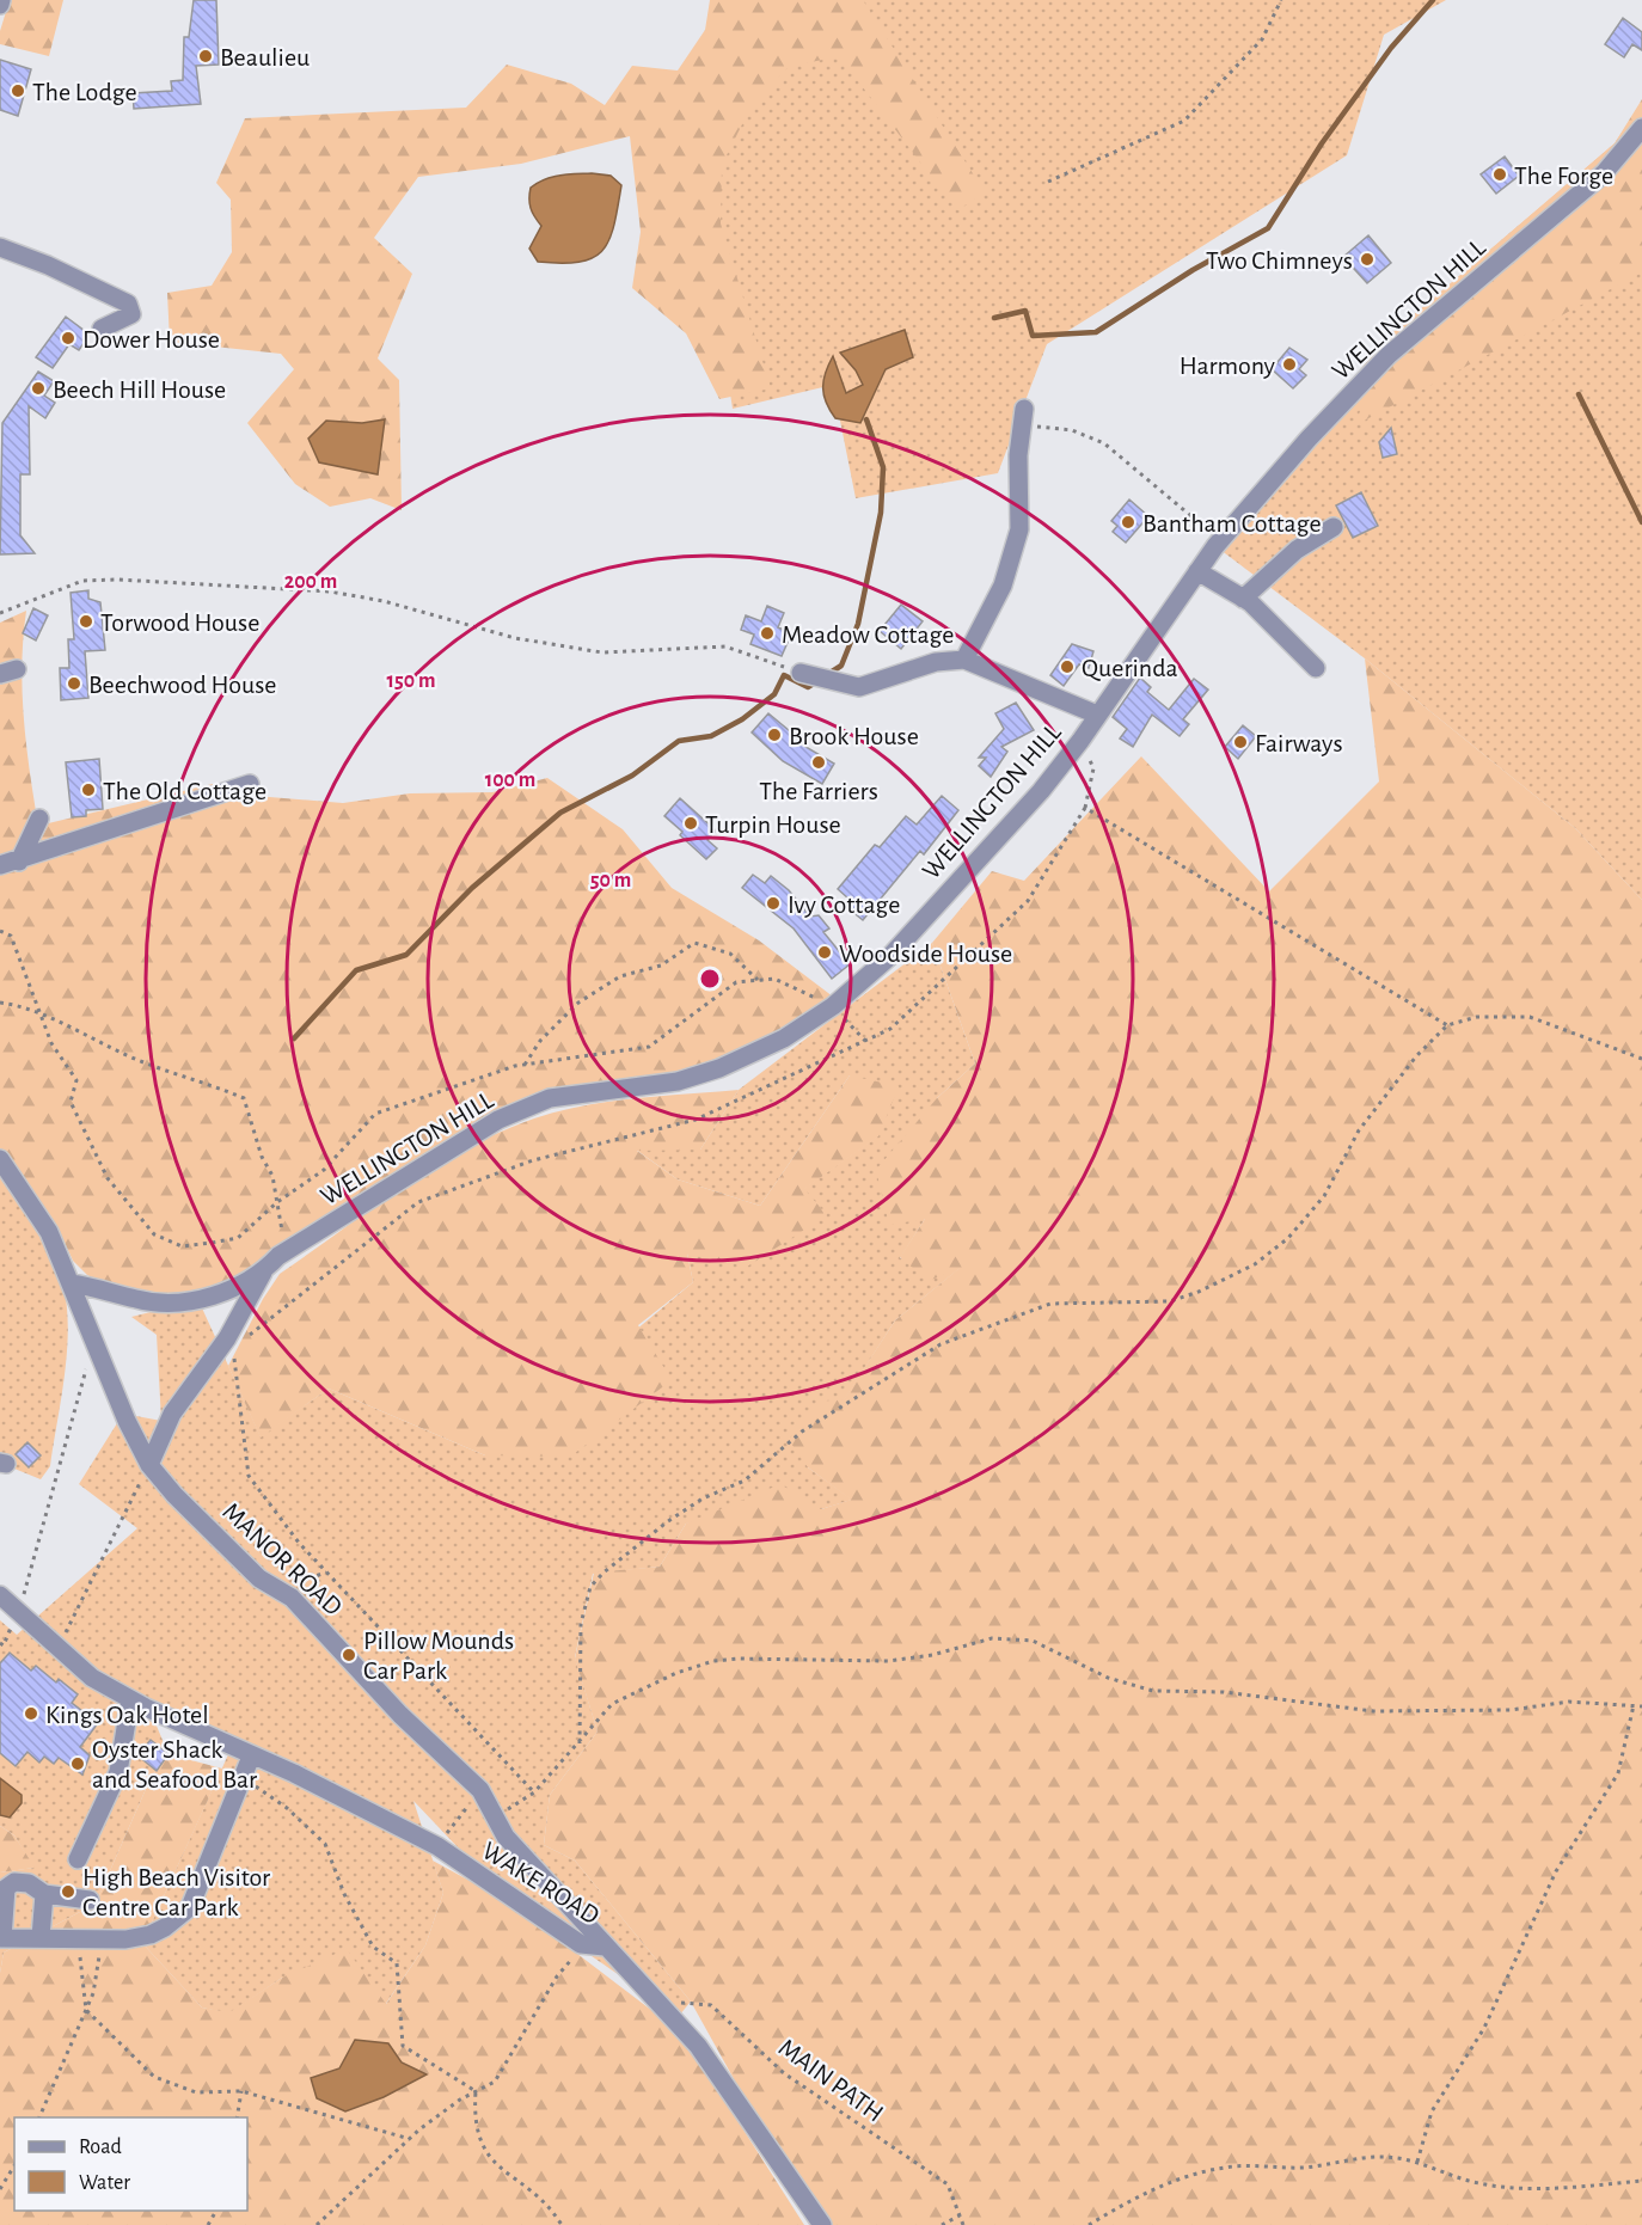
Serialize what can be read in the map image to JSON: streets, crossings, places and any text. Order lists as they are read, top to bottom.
{
  "streets": {
    "street": ["WELLINGTON HILL", "MANOR ROAD", "WAKE ROAD"],
    "path": ["MAIN PATH"]
  },
  "crossings": [
    ["WELLINGTON HILL", "MANOR ROAD"],
    ["MANOR ROAD", "WAKE ROAD"],
    ["WAKE ROAD", "MAIN PATH"]
  ],
  "places": [
    "Beaulieu",
    "The Lodge",
    "The Forge",
    "Two Chimneys",
    "Dower House",
    "Harmony",
    "Beech Hill House",
    "Bantham Cottage",
    "Torwood House",
    "Meadow Cottage",
    "Querinda",
    "Beechwood House",
    "Brook House",
    "Fairways",
    "The Farriers",
    "The Old Cottage",
    "Turpin House",
    "Ivy Cottage",
    "Woodside House",
    "Pillow Mounds Car Park",
    "Kings Oak Hotel",
    "Oyster Shack and Seafood Bar",
    "High Beach Visitor Centre Car Park"
  ],
  "legend": ["Road", "Water"],
  "rings": [
    "200 m",
    "150 m",
    "100 m",
    "50 m"
  ]
}
